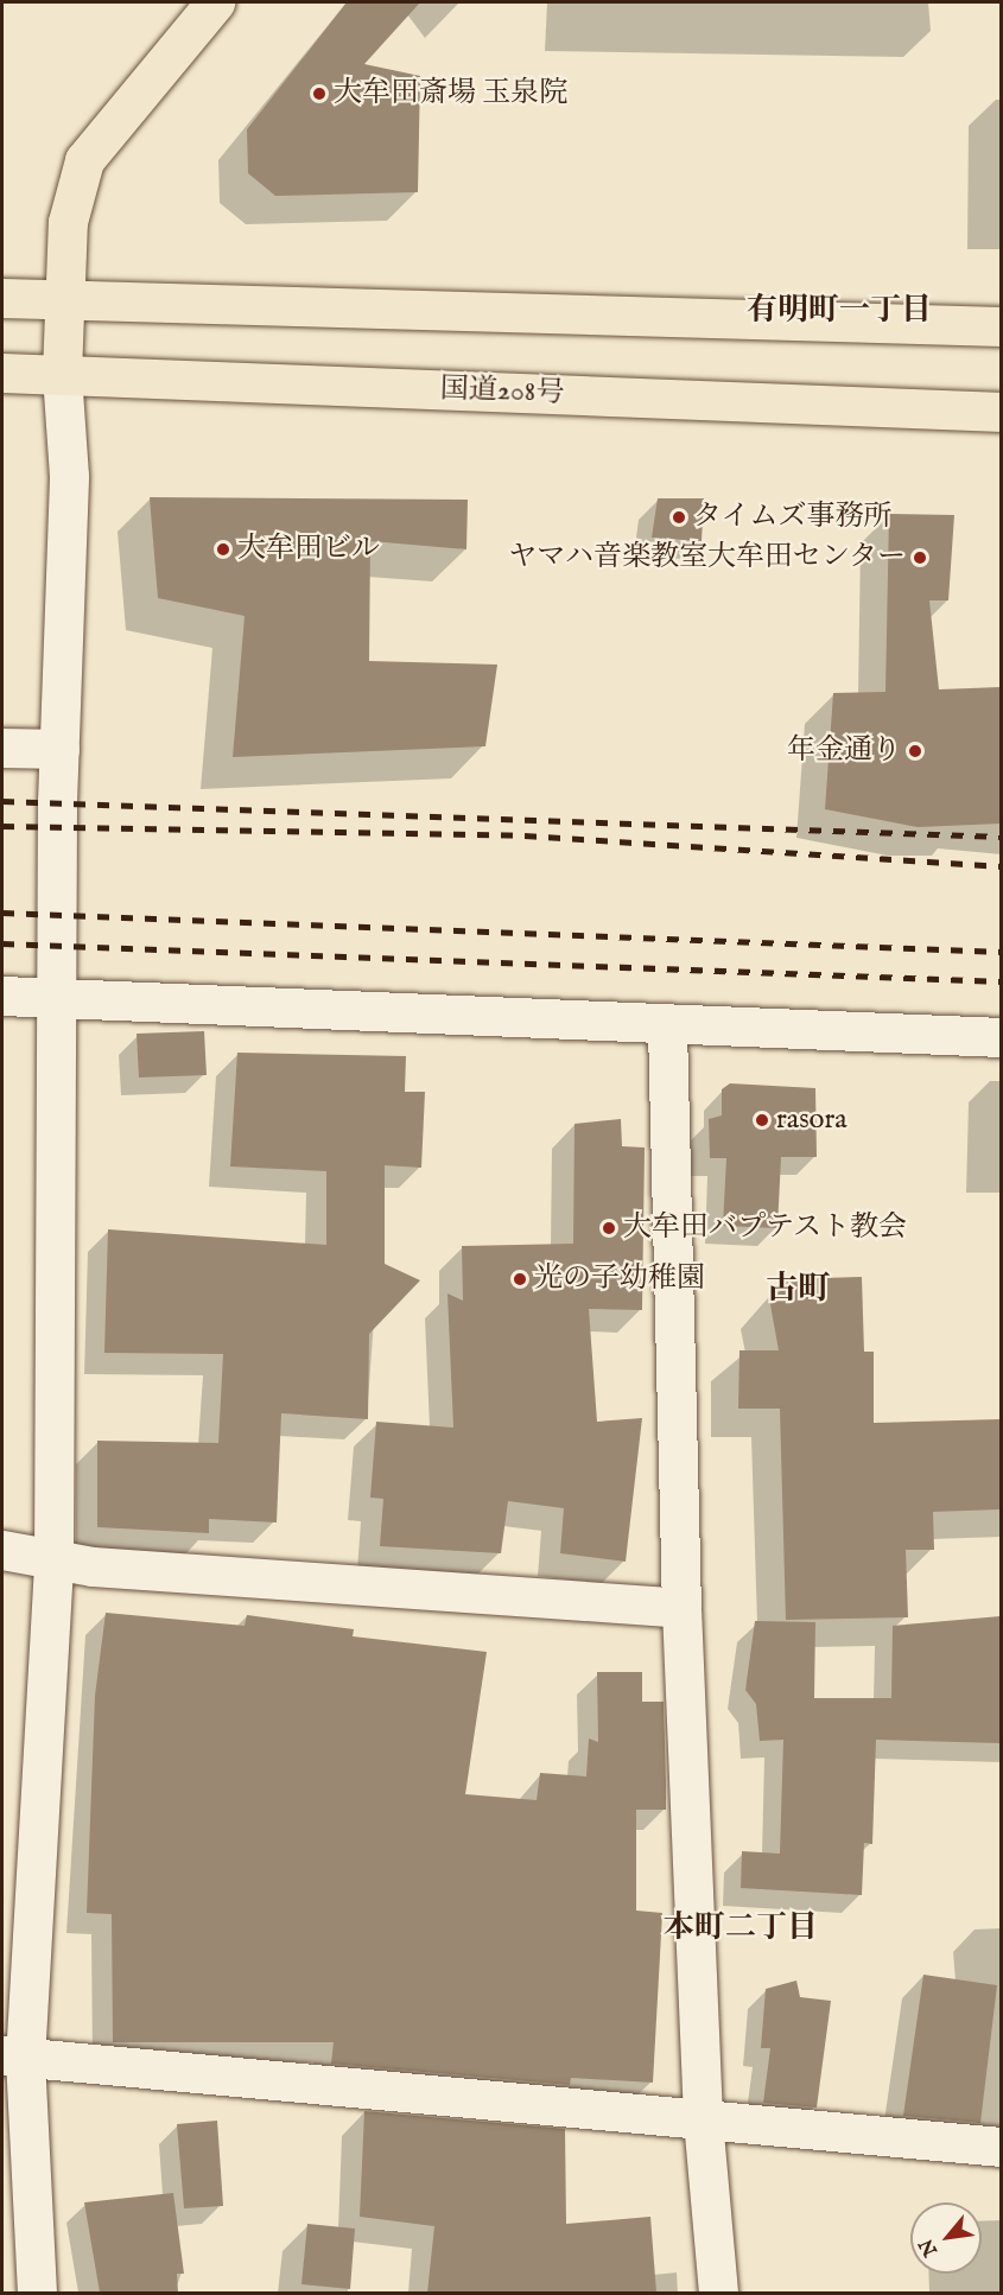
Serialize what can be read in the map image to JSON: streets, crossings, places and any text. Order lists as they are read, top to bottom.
{
  "streets": {
    "main road": ["国道208号"]
  },
  "districts": ["有明町一丁目", "古町", "本町二丁目"],
  "places": [
    "大牟田斎場 玉泉院",
    "タイムズ事務所",
    "大牟田ビル",
    "ヤマハ音楽教室大牟田センター",
    "年金通り",
    "rasora",
    "大牟田バプテスト教会",
    "光の子幼稚園"
  ],
  "north": "bottom left"
}
